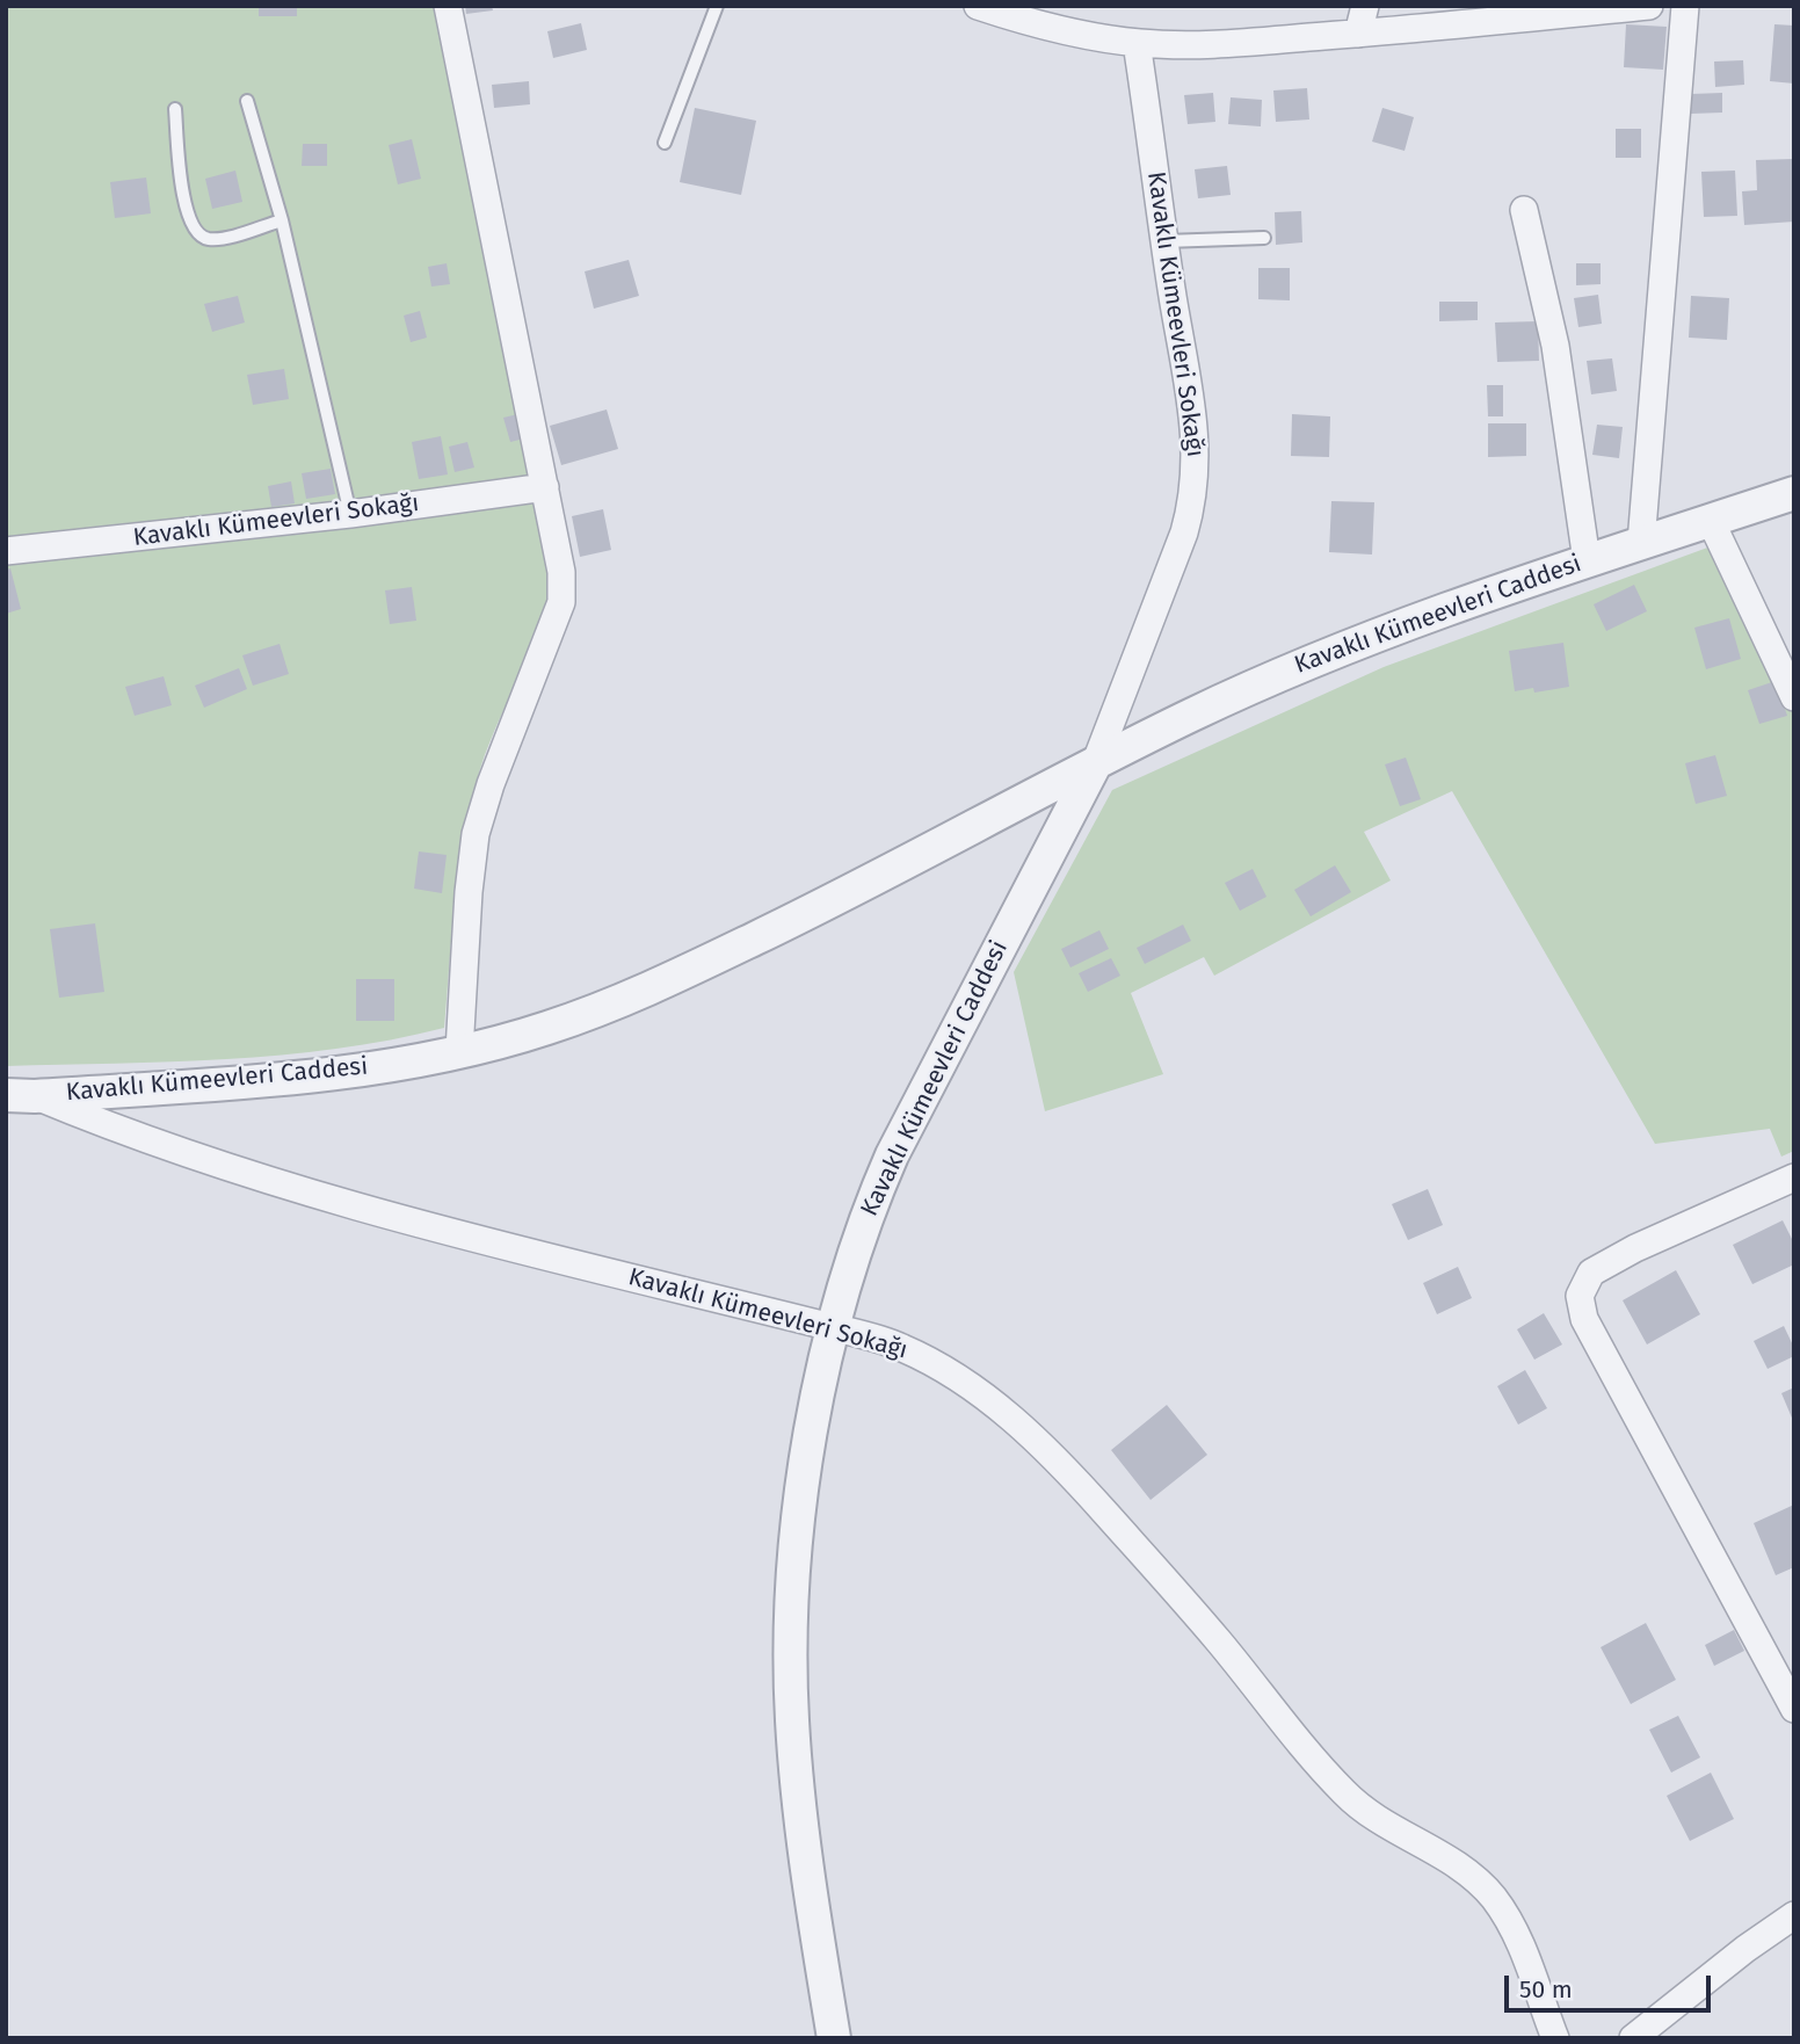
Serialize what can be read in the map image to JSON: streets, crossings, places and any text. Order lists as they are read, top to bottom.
{
  "streets": {
    "street": ["Kavaklı Kümeevleri Sokağı", "Kavaklı Kümeevleri Caddesi"]
  },
  "crossings": [
    ["Kavaklı Kümeevleri Sokağı", "Kavaklı Kümeevleri Caddesi"]
  ],
  "scale_bar": "50 m"
}
